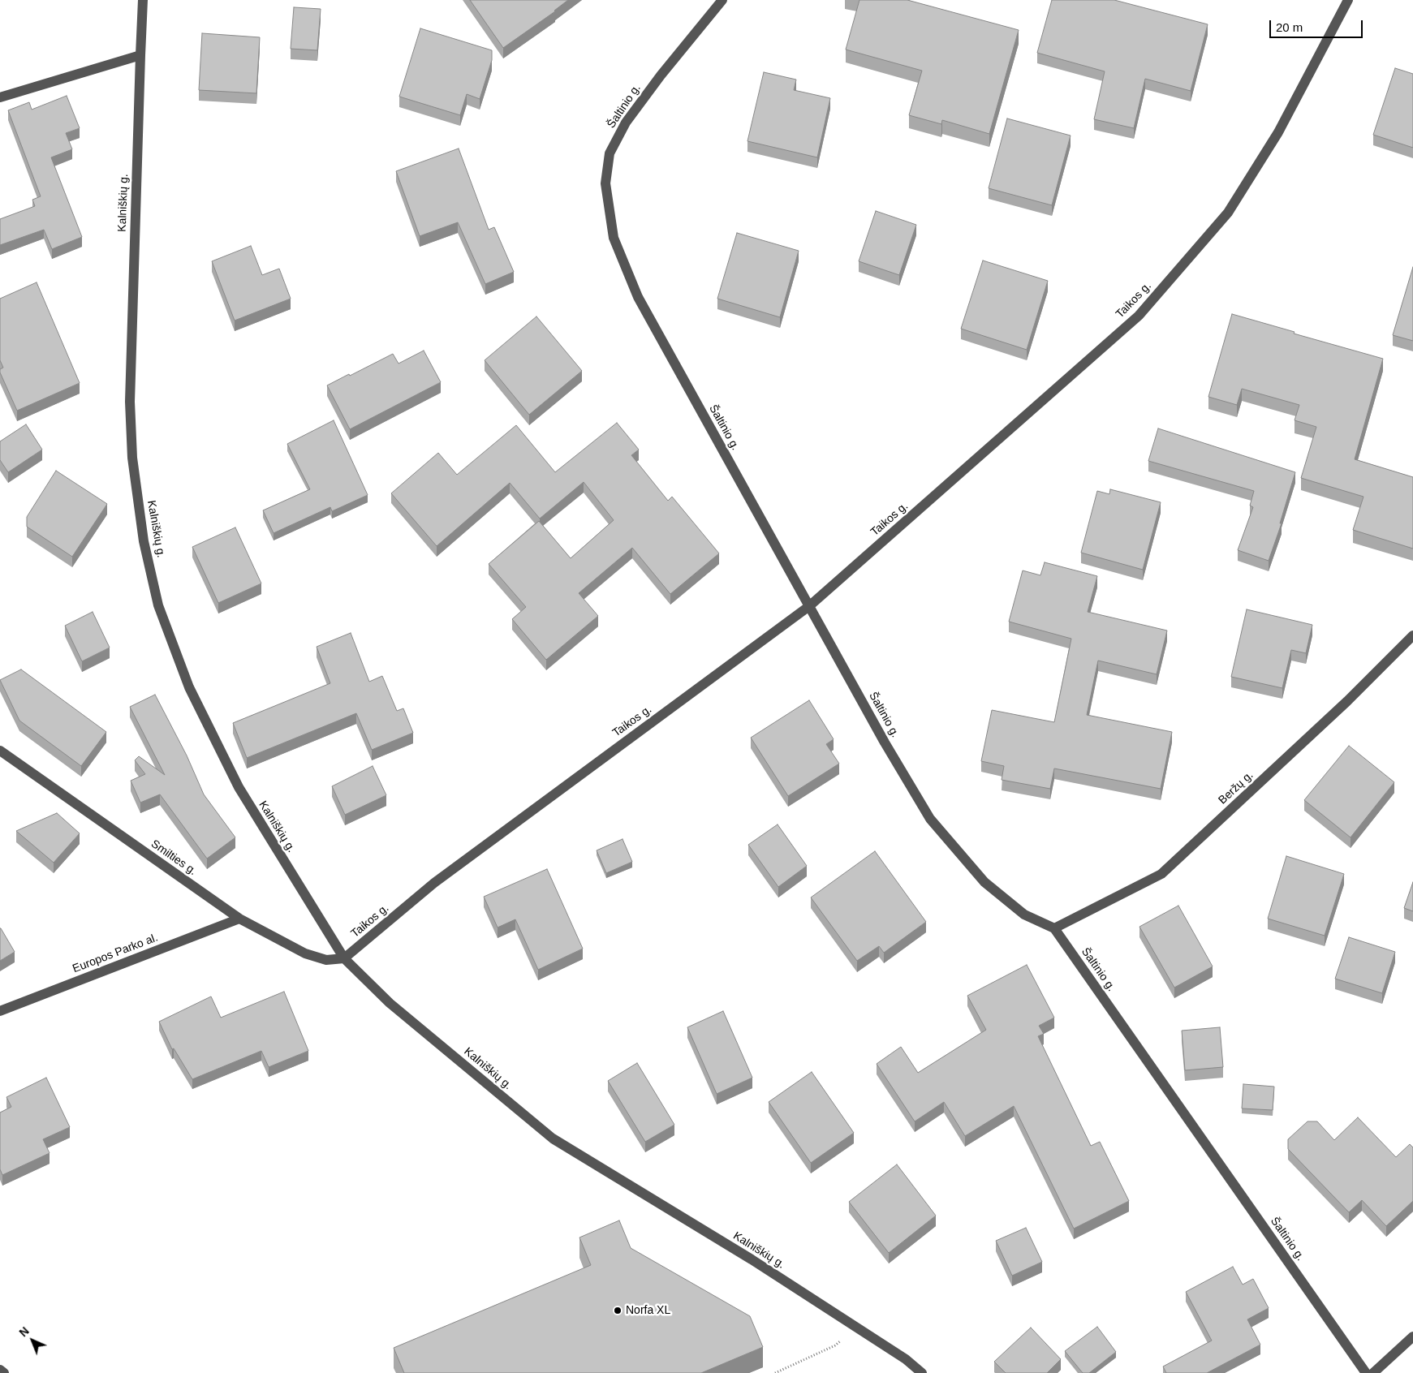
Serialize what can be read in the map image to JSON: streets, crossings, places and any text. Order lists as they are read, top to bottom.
{
  "streets": {
    "street": [
      "Šaltinio g.",
      "Kalniškių g.",
      "Taikos g.",
      "Beržų g.",
      "Smilties g.",
      "Europos Parko al."
    ]
  },
  "crossings": [
    ["Šaltinio g.", "Taikos g."],
    ["Šaltinio g.", "Beržų g."],
    ["Kalniškių g.", "Taikos g."],
    ["Kalniškių g.", "Smilties g."],
    ["Taikos g.", "Smilties g."],
    ["Smilties g.", "Europos Parko al."]
  ],
  "places": ["Norfa XL"],
  "scale_bar": "20 m",
  "north": "top left"
}
